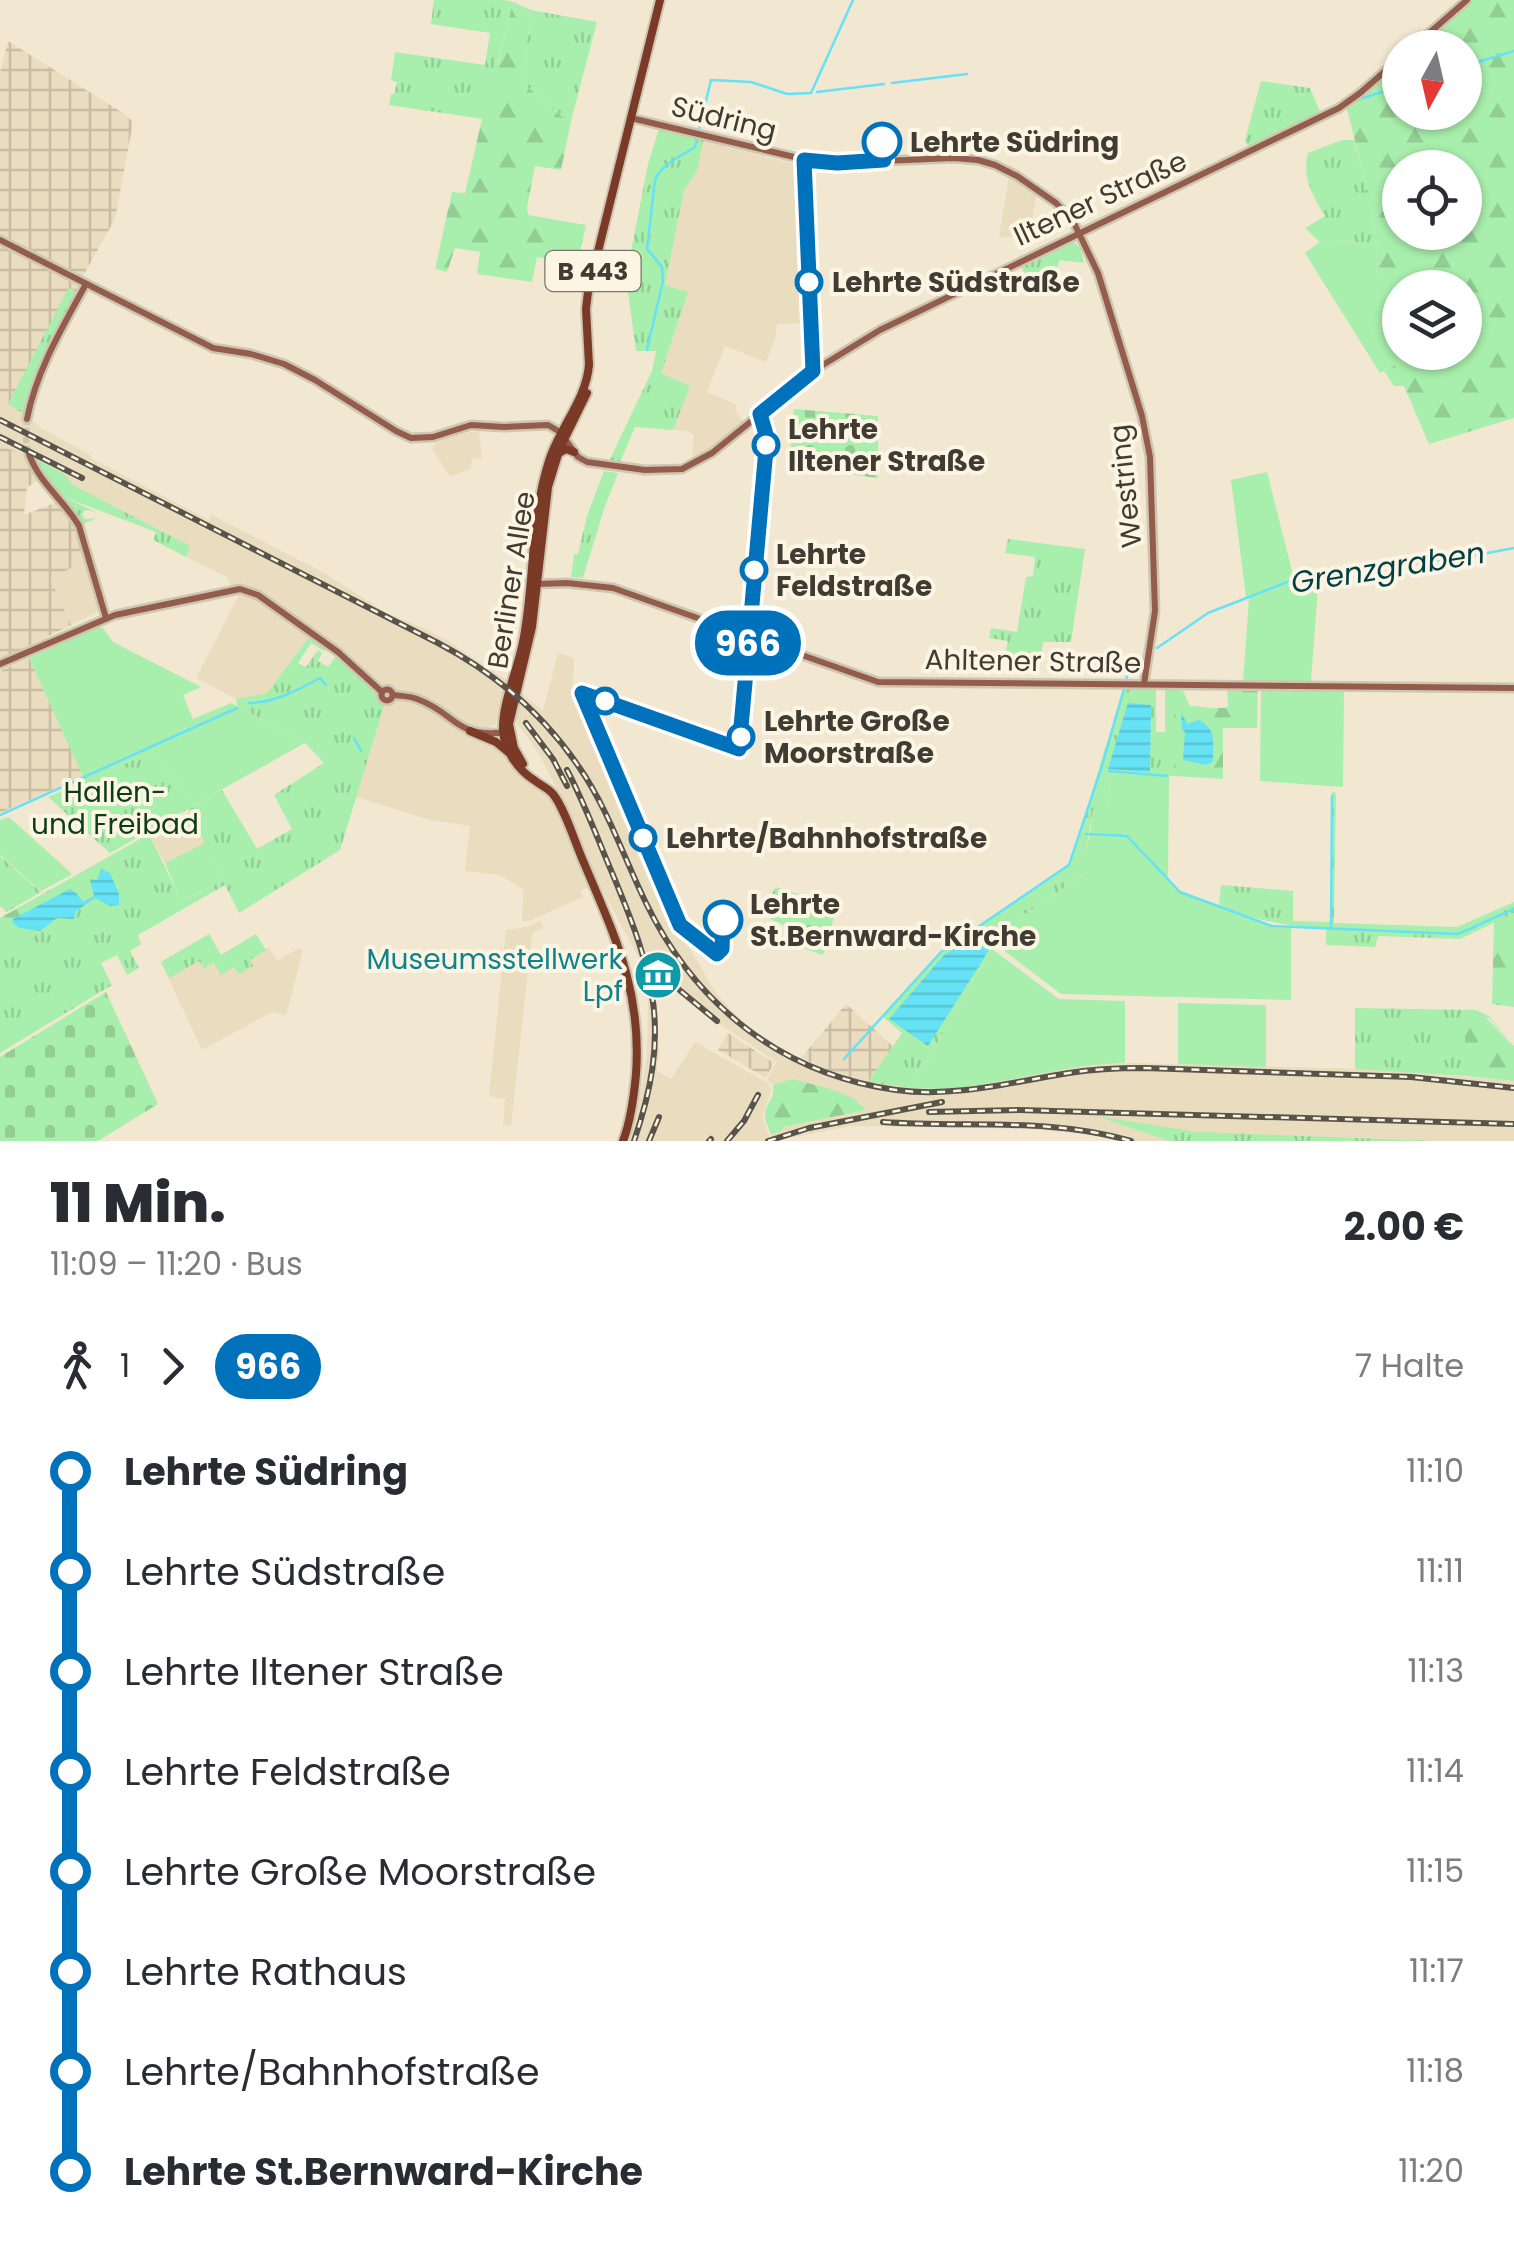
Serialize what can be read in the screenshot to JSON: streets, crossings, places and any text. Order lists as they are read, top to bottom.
{
  "streets": {
    "main road": ["B 443", "Berliner Allee"],
    "street": [
      "Südring",
      "Iltener Straße",
      "Westring",
      "Ahltener Straße"
    ]
  },
  "crossings": [
    ["Südring", "Iltener Straße"],
    ["Südring", "B 443"],
    ["Südring", "Westring"],
    ["Iltener Straße", "Westring"],
    ["B 443", "Berliner Allee"],
    ["Westring", "Ahltener Straße"],
    ["Berliner Allee", "Ahltener Straße"]
  ],
  "water": ["Grenzgraben"],
  "parks": ["Hallen- und Freibad"],
  "places": {
    "other": [
      "Lehrte Südring",
      "Lehrte Südstraße",
      "Lehrte Iltener Straße",
      "Lehrte Feldstraße",
      "Lehrte Große Moorstraße",
      "Lehrte/Bahnhofstraße",
      "Lehrte St.Bernward-Kirche"
    ],
    "museum": ["Museumsstellwerk Lpf"]
  },
  "lines": ["bus line 966"],
  "north": "bottom",
  "page": {
    "on_map": "966",
    "heading": ["11 Min.", "11:09 – 11:20 · Bus", "2.00 €"],
    "legs": ["1", "966", "7 Halte"],
    "list": [
      {
        "name": "Lehrte Südring",
        "value": "11:10"
      },
      {
        "name": "Lehrte Südstraße",
        "value": "11:11"
      },
      {
        "name": "Lehrte Iltener Straße",
        "value": "11:13"
      },
      {
        "name": "Lehrte Feldstraße",
        "value": "11:14"
      },
      {
        "name": "Lehrte Große Moorstraße",
        "value": "11:15"
      },
      {
        "name": "Lehrte Rathaus",
        "value": "11:17"
      },
      {
        "name": "Lehrte/Bahnhofstraße",
        "value": "11:18"
      },
      {
        "name": "Lehrte St.Bernward-Kirche",
        "value": "11:20"
      }
    ]
  }
}
